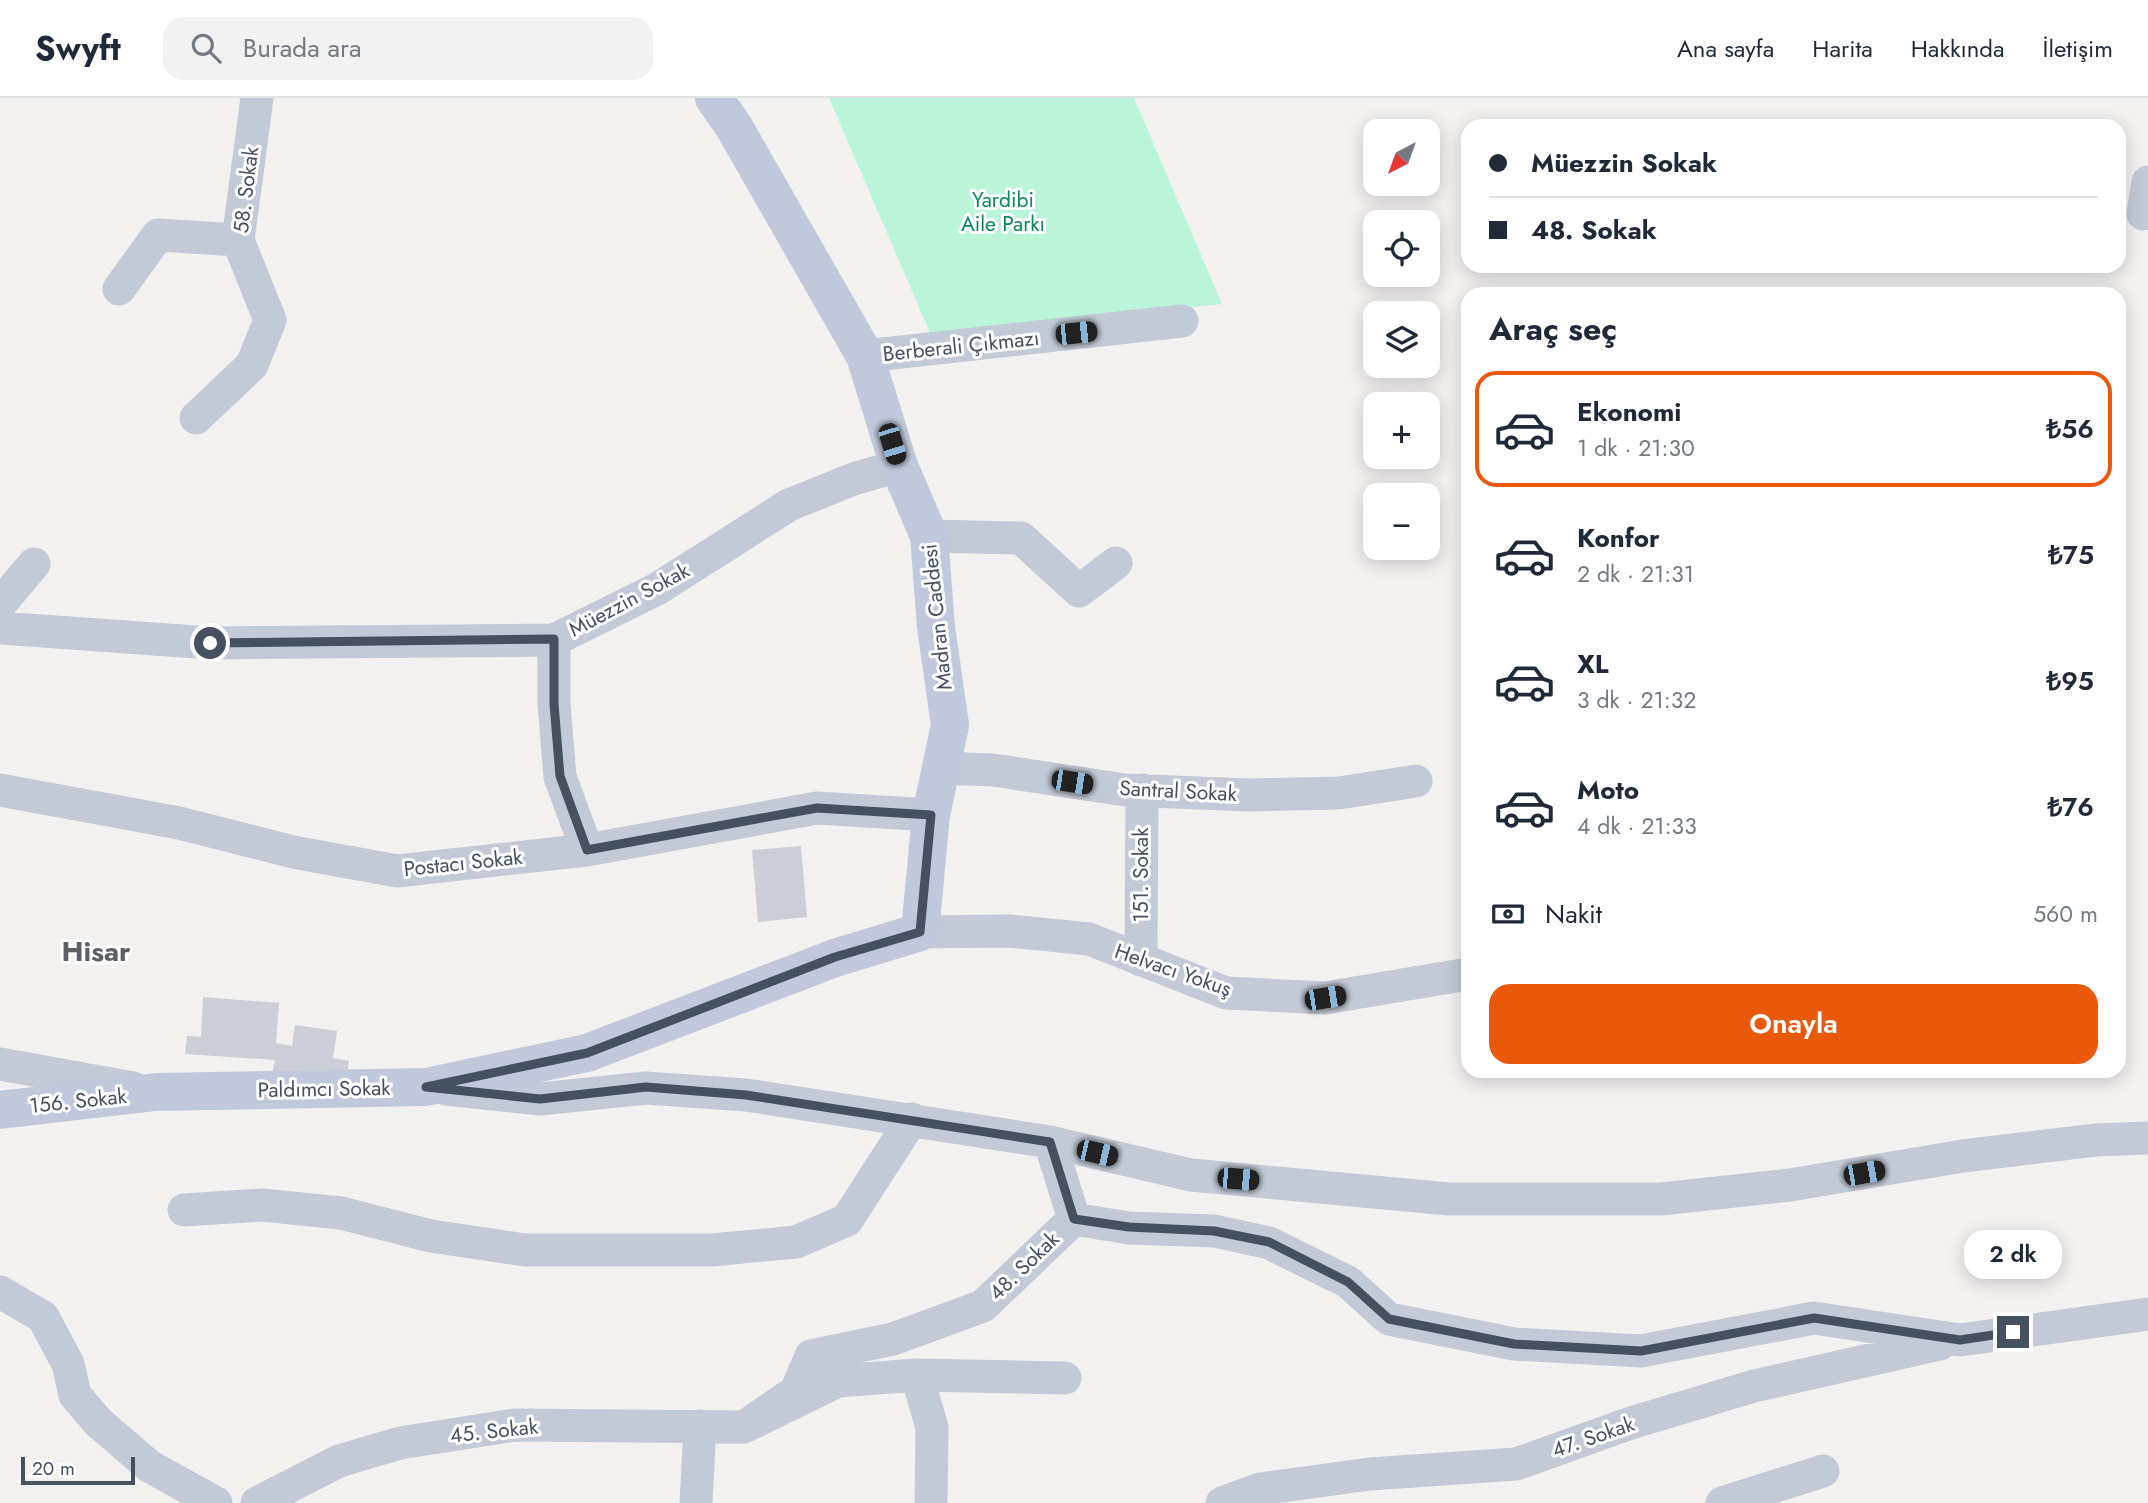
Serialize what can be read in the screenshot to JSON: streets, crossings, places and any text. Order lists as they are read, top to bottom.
{
  "streets": {
    "street": [
      "58. Sokak",
      "Berberali Çıkmazı",
      "Müezzin Sokak",
      "Madran Caddesi",
      "Santral Sokak",
      "Postacı Sokak",
      "151. Sokak",
      "Helvacı Yokuş",
      "Paldımcı Sokak",
      "156. Sokak",
      "48. Sokak",
      "45. Sokak",
      "47. Sokak"
    ]
  },
  "crossings": [
    ["Berberali Çıkmazı", "Madran Caddesi"],
    ["Müezzin Sokak", "Madran Caddesi"],
    ["Madran Caddesi", "Santral Sokak"],
    ["Madran Caddesi", "Postacı Sokak"],
    ["Madran Caddesi", "Helvacı Yokuş"],
    ["Madran Caddesi", "Paldımcı Sokak"],
    ["Santral Sokak", "151. Sokak"],
    ["151. Sokak", "Helvacı Yokuş"],
    ["Helvacı Yokuş", "Paldımcı Sokak"],
    ["Paldımcı Sokak", "156. Sokak"],
    ["48. Sokak", "45. Sokak"],
    ["48. Sokak", "47. Sokak"]
  ],
  "districts": ["Hisar"],
  "parks": ["Yardibi Aile Parkı"],
  "scale_bar": "20 m",
  "north": "bottom left",
  "page": {
    "header": "Swyft",
    "search": "Burada ara",
    "nav": [
      "Ana sayfa",
      "Harita",
      "Hakkında",
      "İletişim"
    ],
    "map_buttons": ["+", "−"],
    "banner": ["Müezzin Sokak", "48. Sokak"],
    "heading": "Araç seç",
    "list": [
      {
        "name": "Ekonomi",
        "note": "1 dk · 21:30",
        "value": "₺56"
      },
      {
        "name": "Konfor",
        "note": "2 dk · 21:31",
        "value": "₺75"
      },
      {
        "name": "XL",
        "note": "3 dk · 21:32",
        "value": "₺95"
      },
      {
        "name": "Moto",
        "note": "4 dk · 21:33",
        "value": "₺76"
      }
    ],
    "pay": ["Nakit", "560 m"],
    "buttons": "Onayla",
    "bubble": "2 dk",
    "scale": "20 m"
  }
}
